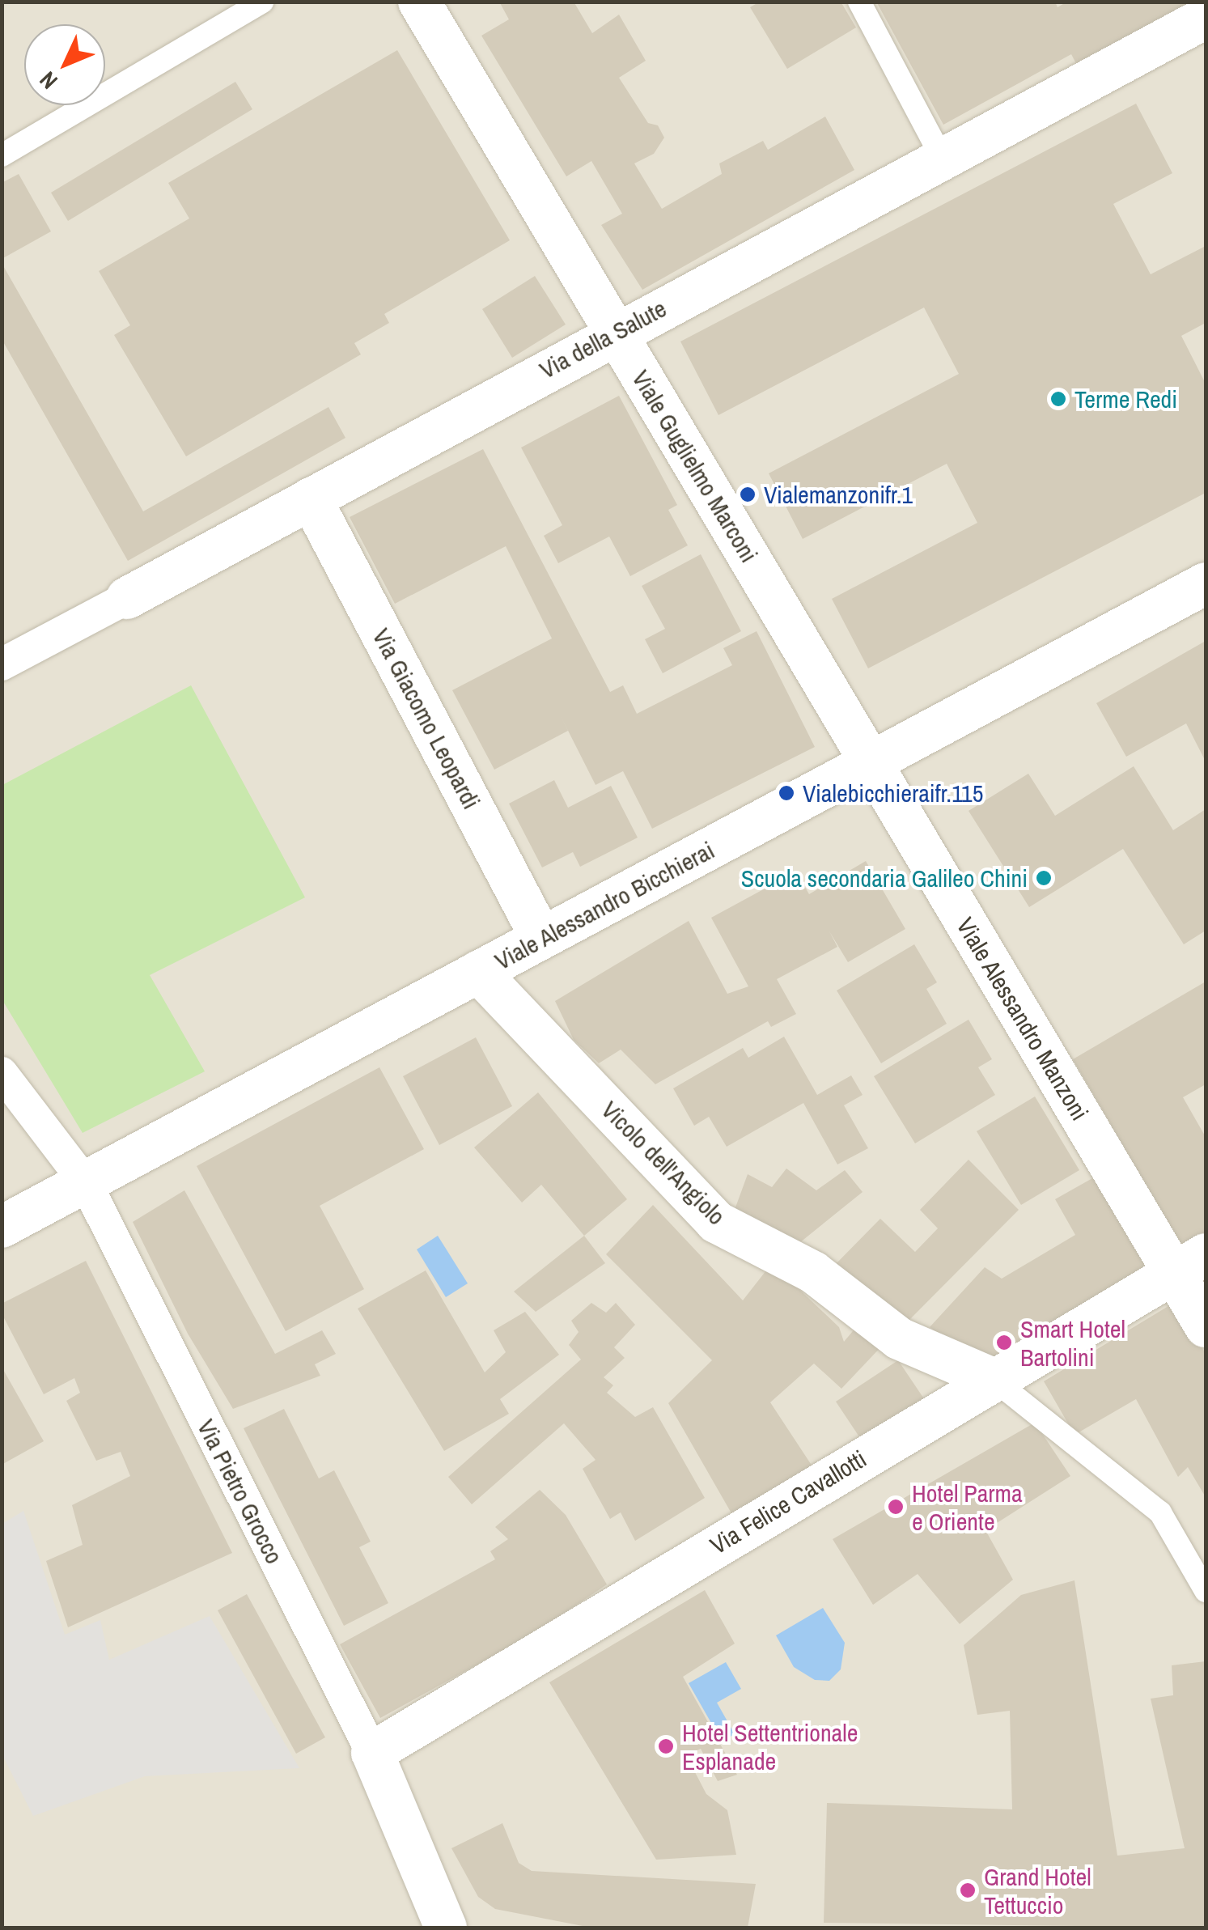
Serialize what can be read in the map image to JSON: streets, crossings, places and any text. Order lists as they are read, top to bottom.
{
  "streets": {
    "street": [
      "Via della Salute",
      "Viale Guglielmo Marconi",
      "Via Giacomo Leopardi",
      "Viale Alessandro Bicchierai",
      "Viale Alessandro Manzoni",
      "Vicolo dell'Angiolo",
      "Via Pietro Grocco",
      "Via Felice Cavallotti"
    ]
  },
  "crossings": [
    ["Via della Salute", "Viale Guglielmo Marconi"],
    ["Via della Salute", "Via Giacomo Leopardi"],
    ["Viale Guglielmo Marconi", "Viale Alessandro Bicchierai"],
    ["Viale Guglielmo Marconi", "Viale Alessandro Manzoni"],
    ["Via Giacomo Leopardi", "Viale Alessandro Bicchierai"],
    ["Viale Alessandro Bicchierai", "Viale Alessandro Manzoni"],
    ["Viale Alessandro Bicchierai", "Vicolo dell'Angiolo"],
    ["Viale Alessandro Bicchierai", "Via Pietro Grocco"],
    ["Viale Alessandro Manzoni", "Via Felice Cavallotti"],
    ["Vicolo dell'Angiolo", "Via Felice Cavallotti"],
    ["Via Pietro Grocco", "Via Felice Cavallotti"]
  ],
  "places": [
    "Terme Redi",
    "Vialemanzonifr.1",
    "Vialebicchieraifr.115",
    "Scuola secondaria Galileo Chini",
    "Smart Hotel Bartolini",
    "Hotel Parma e Oriente",
    "Hotel Settentrionale Esplanade",
    "Grand Hotel Tettuccio"
  ],
  "north": "bottom left"
}
